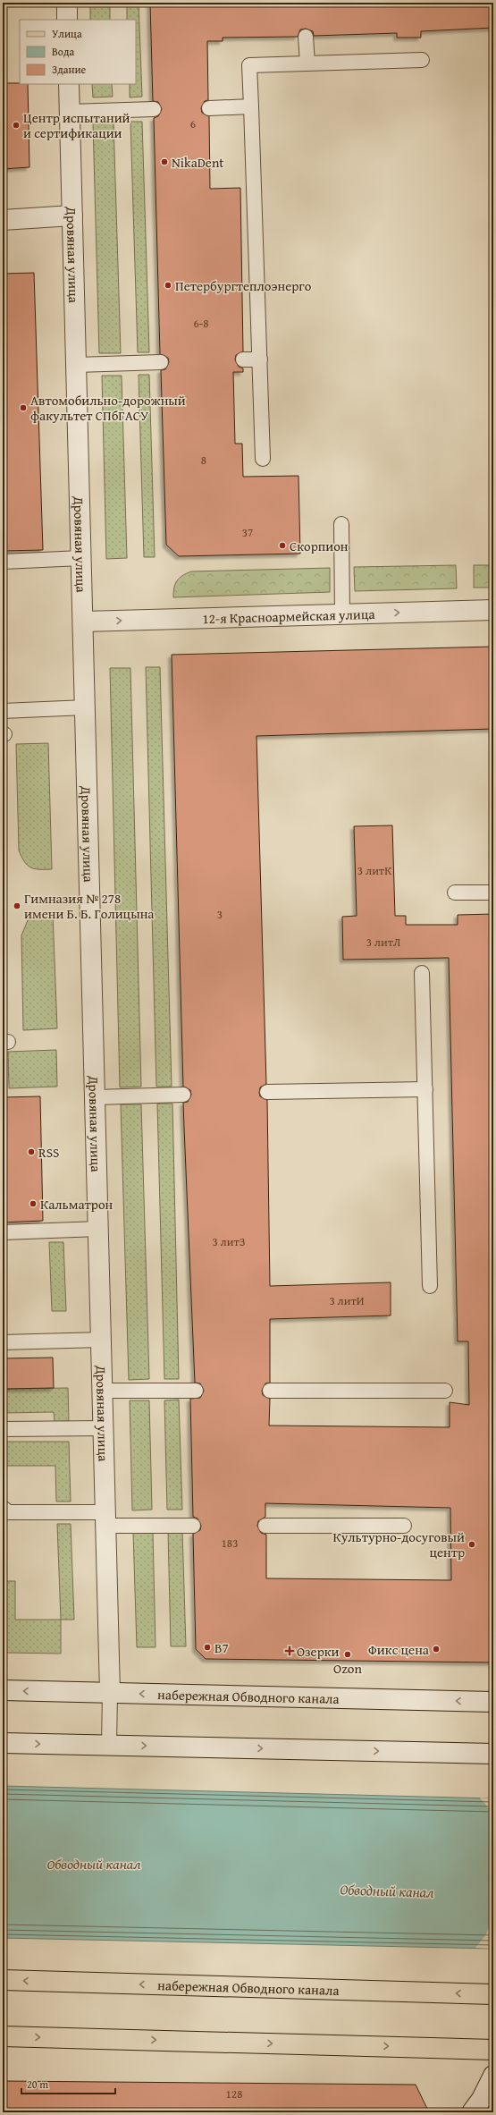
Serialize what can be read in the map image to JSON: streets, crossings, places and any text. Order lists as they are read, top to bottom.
{
  "streets": {
    "main road": ["набережная Обводного канала"],
    "street": ["Дровяная улица", "12-я Красноармейская улица"]
  },
  "crossings": [
    ["Дровяная улица", "12-я Красноармейская улица"],
    ["Дровяная улица", "набережная Обводного канала"]
  ],
  "one_way": ["12-я Красноармейская улица"],
  "water": ["Обводный канал"],
  "places": {
    "other": [
      "Центр испытаний и сертификации",
      "NikaDent",
      "Петербургтеплоэнерго",
      "Автомобильно-дорожный факультет СПбГАСУ",
      "Скорпион",
      "Гимназия № 278 имени Б. Б. Голицына",
      "RSS",
      "Кальматрон",
      "Культурно-досуговый центр",
      "В7",
      "Фикс цена",
      "Ozon"
    ],
    "health": ["Озерки"]
  },
  "house_numbers": [
    "6",
    "6-8",
    "8",
    "37",
    "3 литК",
    "3",
    "3 литЛ",
    "3 литЗ",
    "3 литИ",
    "183",
    "128"
  ],
  "legend": ["Улица", "Вода", "Здание"],
  "scale_bar": "20 m"
}
